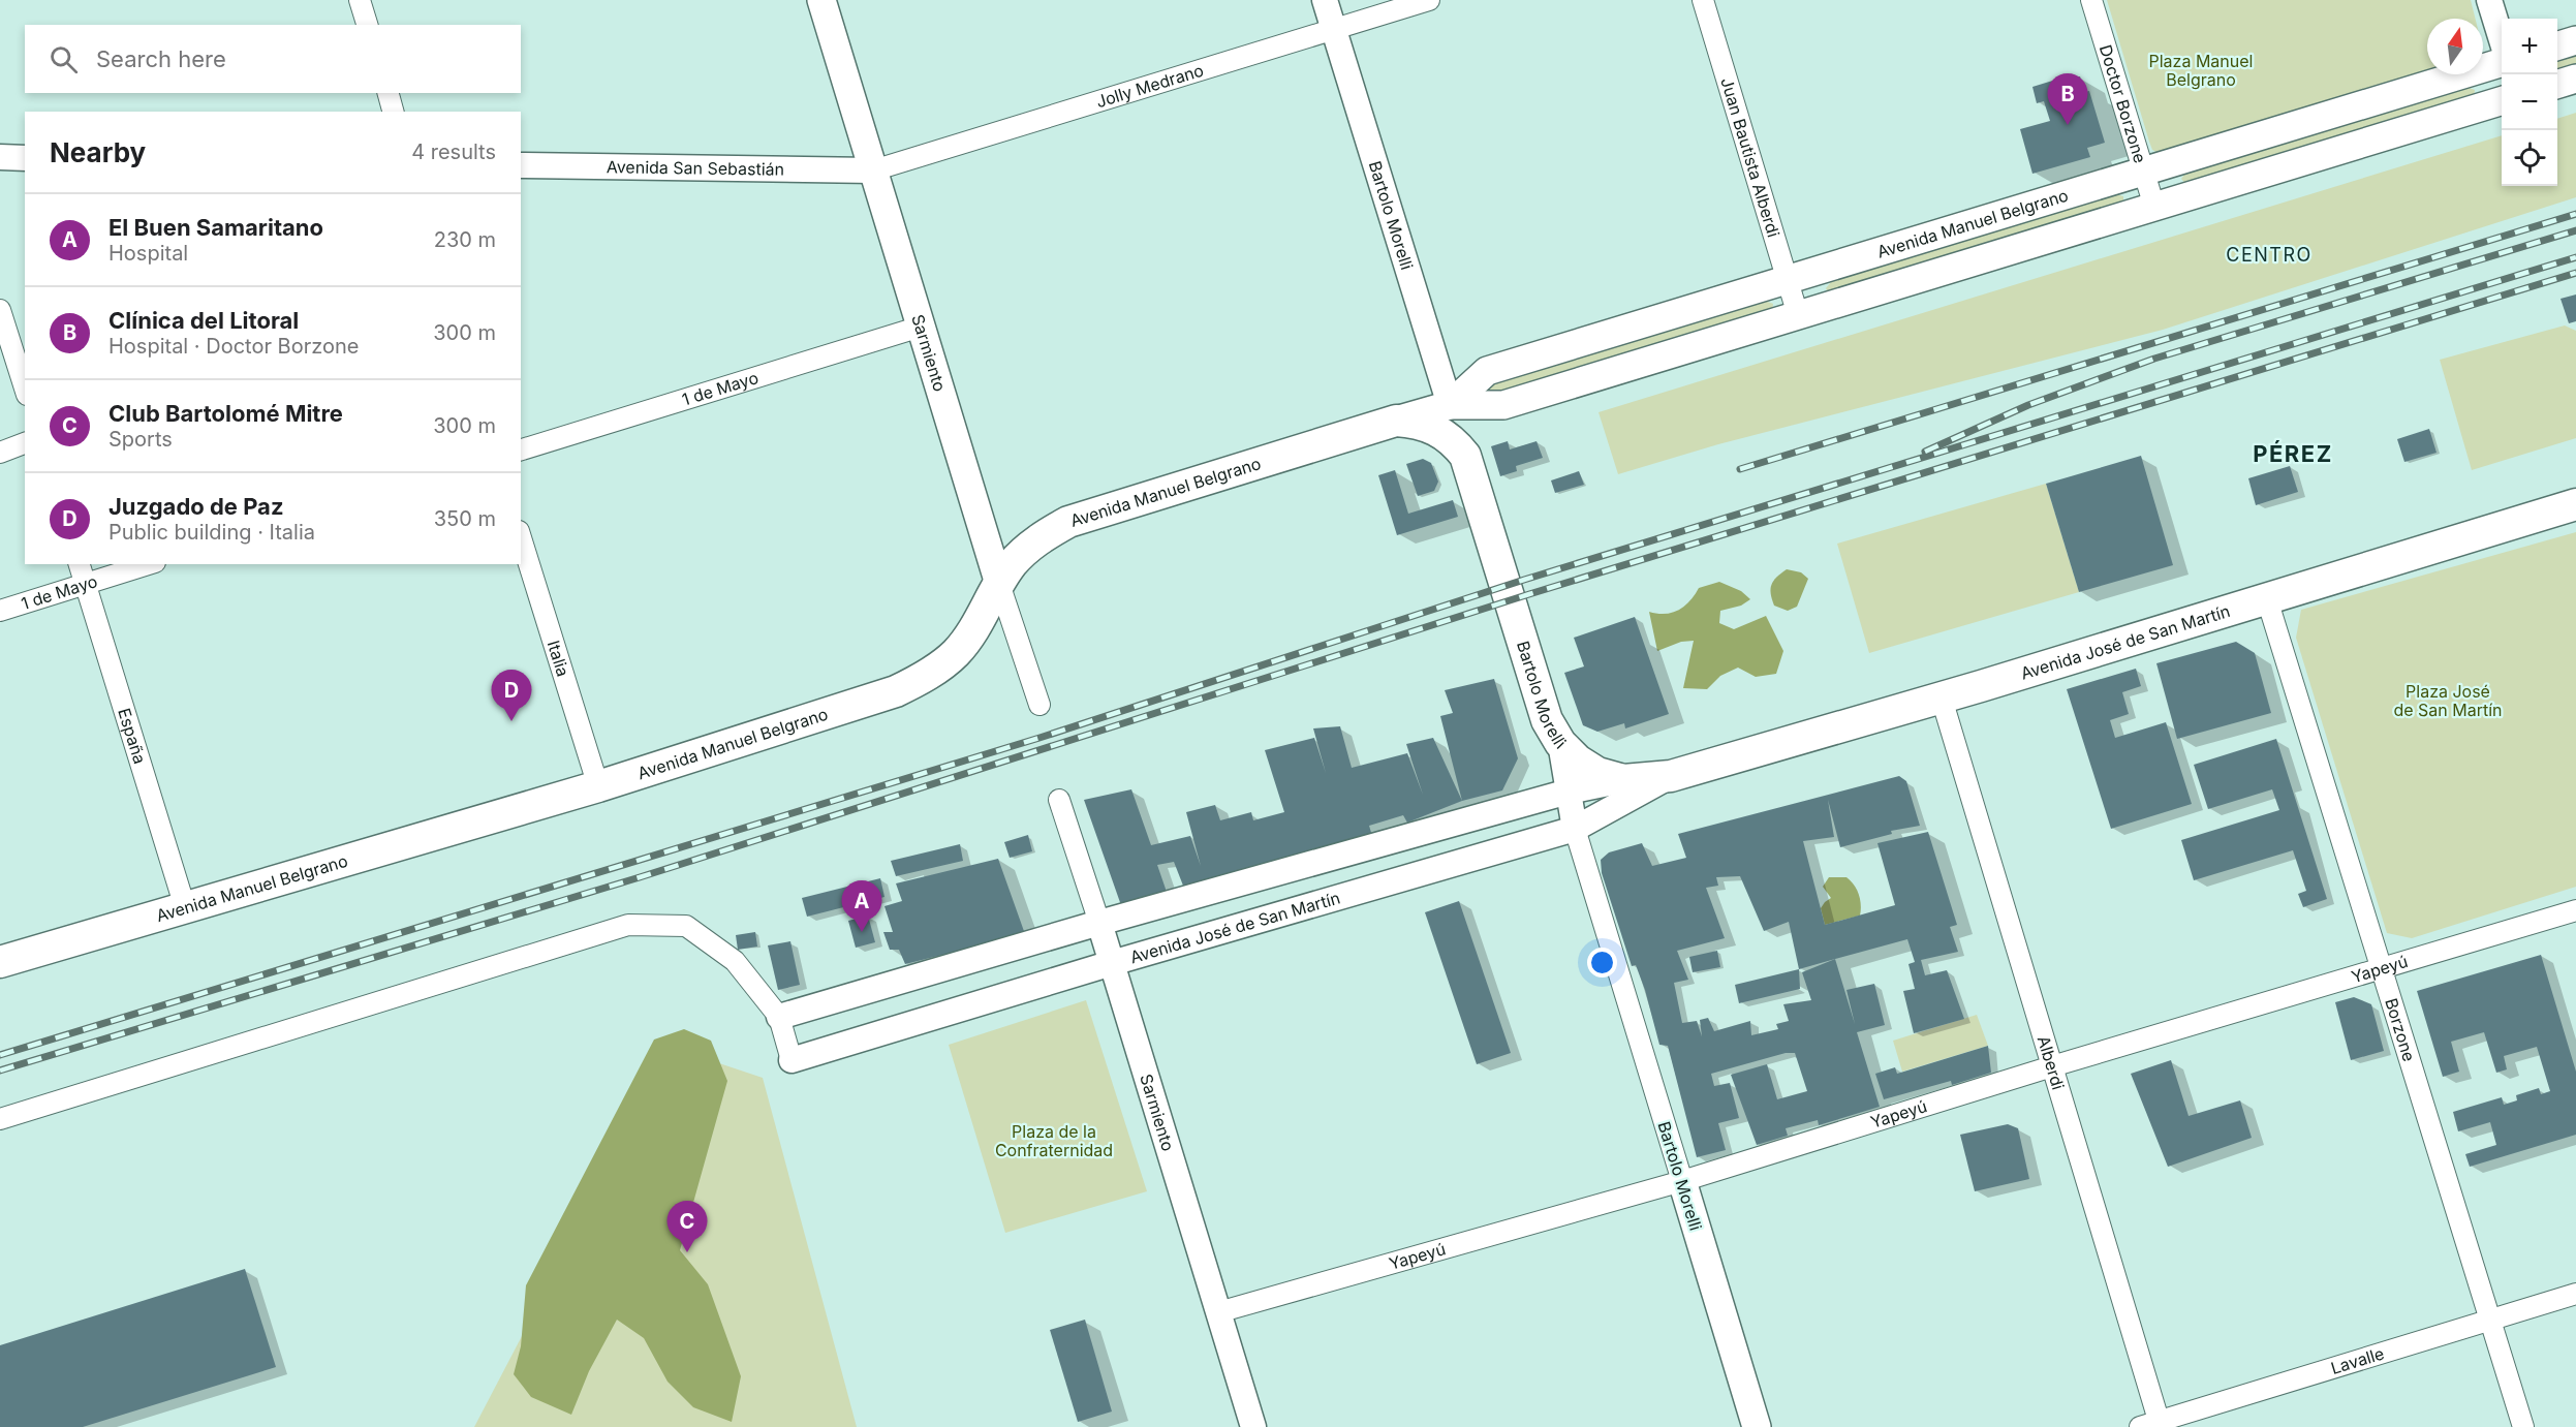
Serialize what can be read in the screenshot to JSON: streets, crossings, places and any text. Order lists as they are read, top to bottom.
{
  "streets": {
    "main road": [
      "Bartolo Morelli",
      "Avenida Manuel Belgrano",
      "Sarmiento",
      "Avenida José de San Martín"
    ],
    "street": [
      "Jolly Medrano",
      "Doctor Borzone",
      "Juan Bautista Alberdi",
      "Avenida San Sebastián",
      "1 de Mayo",
      "Italia",
      "España",
      "Yapeyú",
      "Borzone",
      "Alberdi",
      "Lavalle"
    ]
  },
  "crossings": [
    ["Jolly Medrano", "Avenida San Sebastián"],
    ["Jolly Medrano", "Bartolo Morelli"],
    ["Jolly Medrano", "Sarmiento"],
    ["Doctor Borzone", "Avenida Manuel Belgrano"],
    ["Juan Bautista Alberdi", "Avenida Manuel Belgrano"],
    ["Avenida San Sebastián", "Sarmiento"],
    ["Bartolo Morelli", "Avenida Manuel Belgrano"],
    ["Bartolo Morelli", "Avenida José de San Martín"],
    ["Bartolo Morelli", "Yapeyú"],
    ["Avenida Manuel Belgrano", "Sarmiento"],
    ["Avenida Manuel Belgrano", "Italia"],
    ["Avenida Manuel Belgrano", "España"],
    ["Sarmiento", "1 de Mayo"],
    ["Sarmiento", "Avenida José de San Martín"],
    ["Sarmiento", "Yapeyú"],
    ["1 de Mayo", "España"],
    ["Avenida José de San Martín", "Borzone"],
    ["Avenida José de San Martín", "Alberdi"],
    ["Yapeyú", "Borzone"],
    ["Yapeyú", "Alberdi"],
    ["Borzone", "Lavalle"],
    ["Alberdi", "Lavalle"]
  ],
  "districts": ["CENTRO", "PÉREZ"],
  "parks": ["Plaza Manuel Belgrano", "Plaza José de San Martín", "Plaza de la Confraternidad"],
  "north": "top",
  "page": {
    "map_buttons": ["+", "−"],
    "search": "Search here",
    "pins": [
      "B",
      "D",
      "A",
      "C"
    ],
    "heading": ["Nearby", "4 results"],
    "list": [
      {
        "mark": "A",
        "name": "El Buen Samaritano",
        "note": "Hospital",
        "value": "230 m"
      },
      {
        "mark": "B",
        "name": "Clínica del Litoral",
        "note": "Hospital · Doctor Borzone",
        "value": "300 m"
      },
      {
        "mark": "C",
        "name": "Club Bartolomé Mitre",
        "note": "Sports",
        "value": "300 m"
      },
      {
        "mark": "D",
        "name": "Juzgado de Paz",
        "note": "Public building · Italia",
        "value": "350 m"
      }
    ]
  }
}
